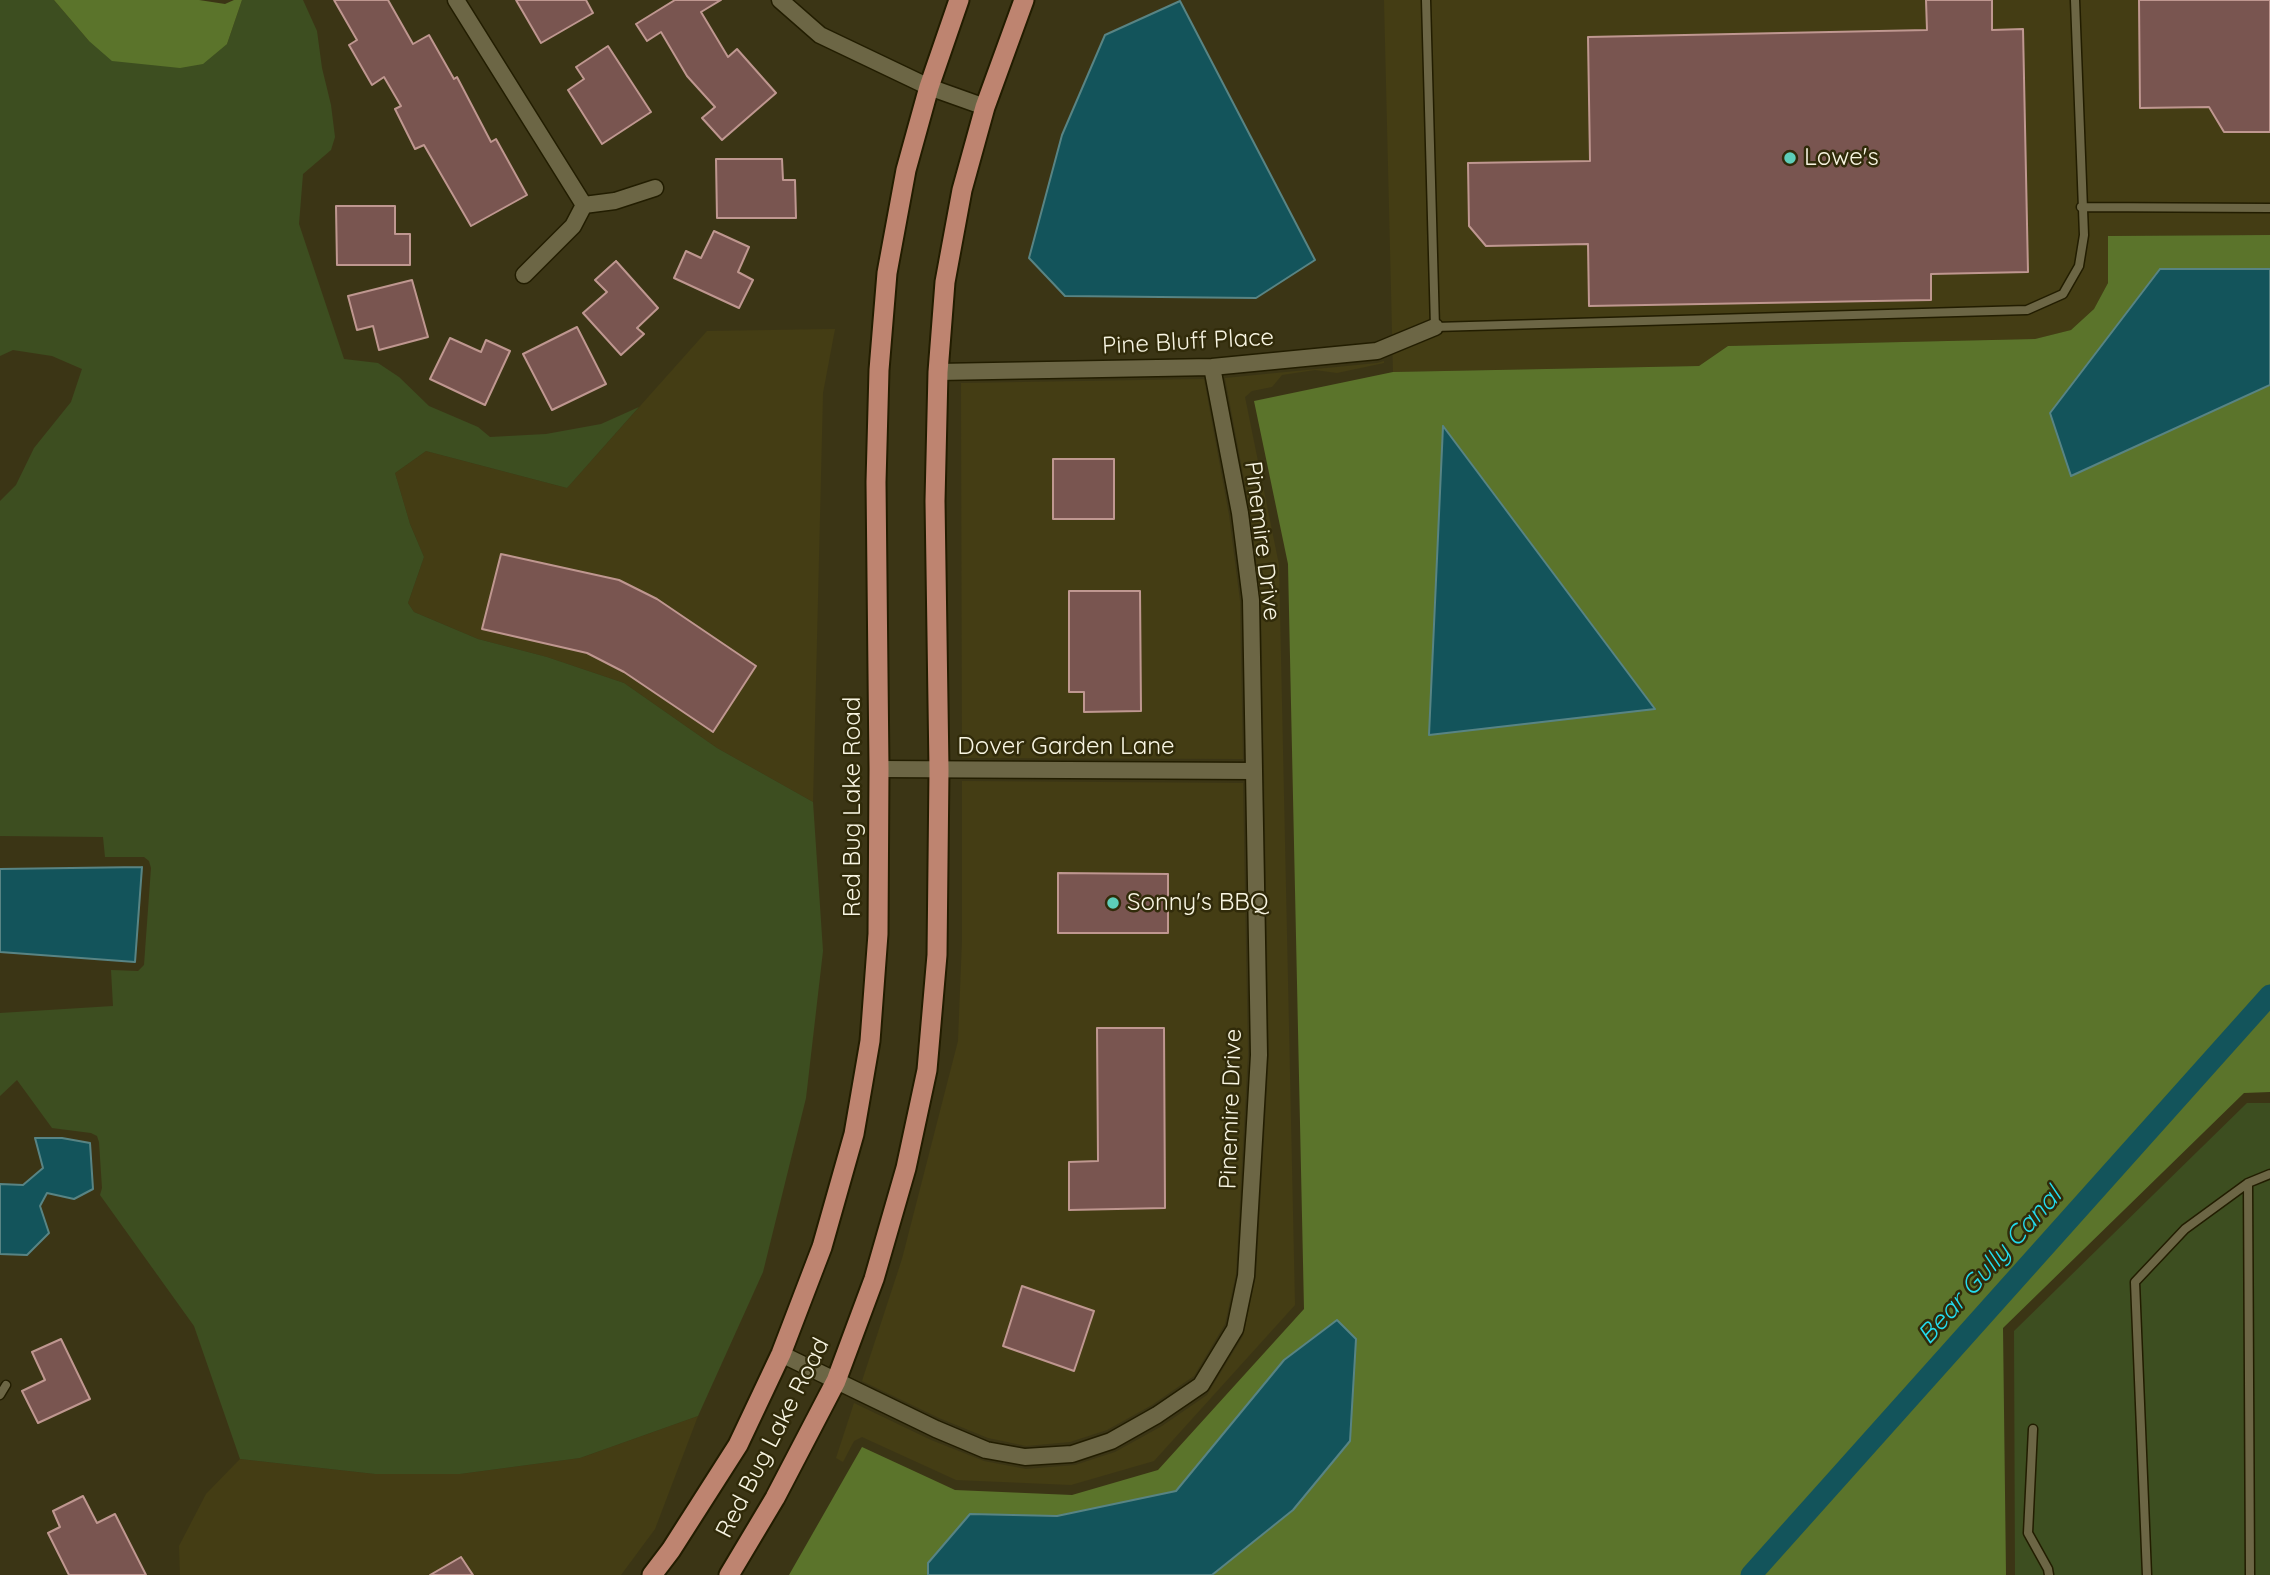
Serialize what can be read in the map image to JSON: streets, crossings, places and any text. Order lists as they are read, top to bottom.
{
  "streets": {
    "main road": ["Red Bug Lake Road"],
    "street": ["Pine Bluff Place", "Pinemire Drive", "Dover Garden Lane"]
  },
  "crossings": [
    ["Pine Bluff Place", "Pinemire Drive"],
    ["Pine Bluff Place", "Red Bug Lake Road"],
    ["Pinemire Drive", "Dover Garden Lane"],
    ["Pinemire Drive", "Red Bug Lake Road"],
    ["Dover Garden Lane", "Red Bug Lake Road"]
  ],
  "water": ["Bear Gully Canal"],
  "places": ["Lowe's", "Sonny's BBQ"]
}
